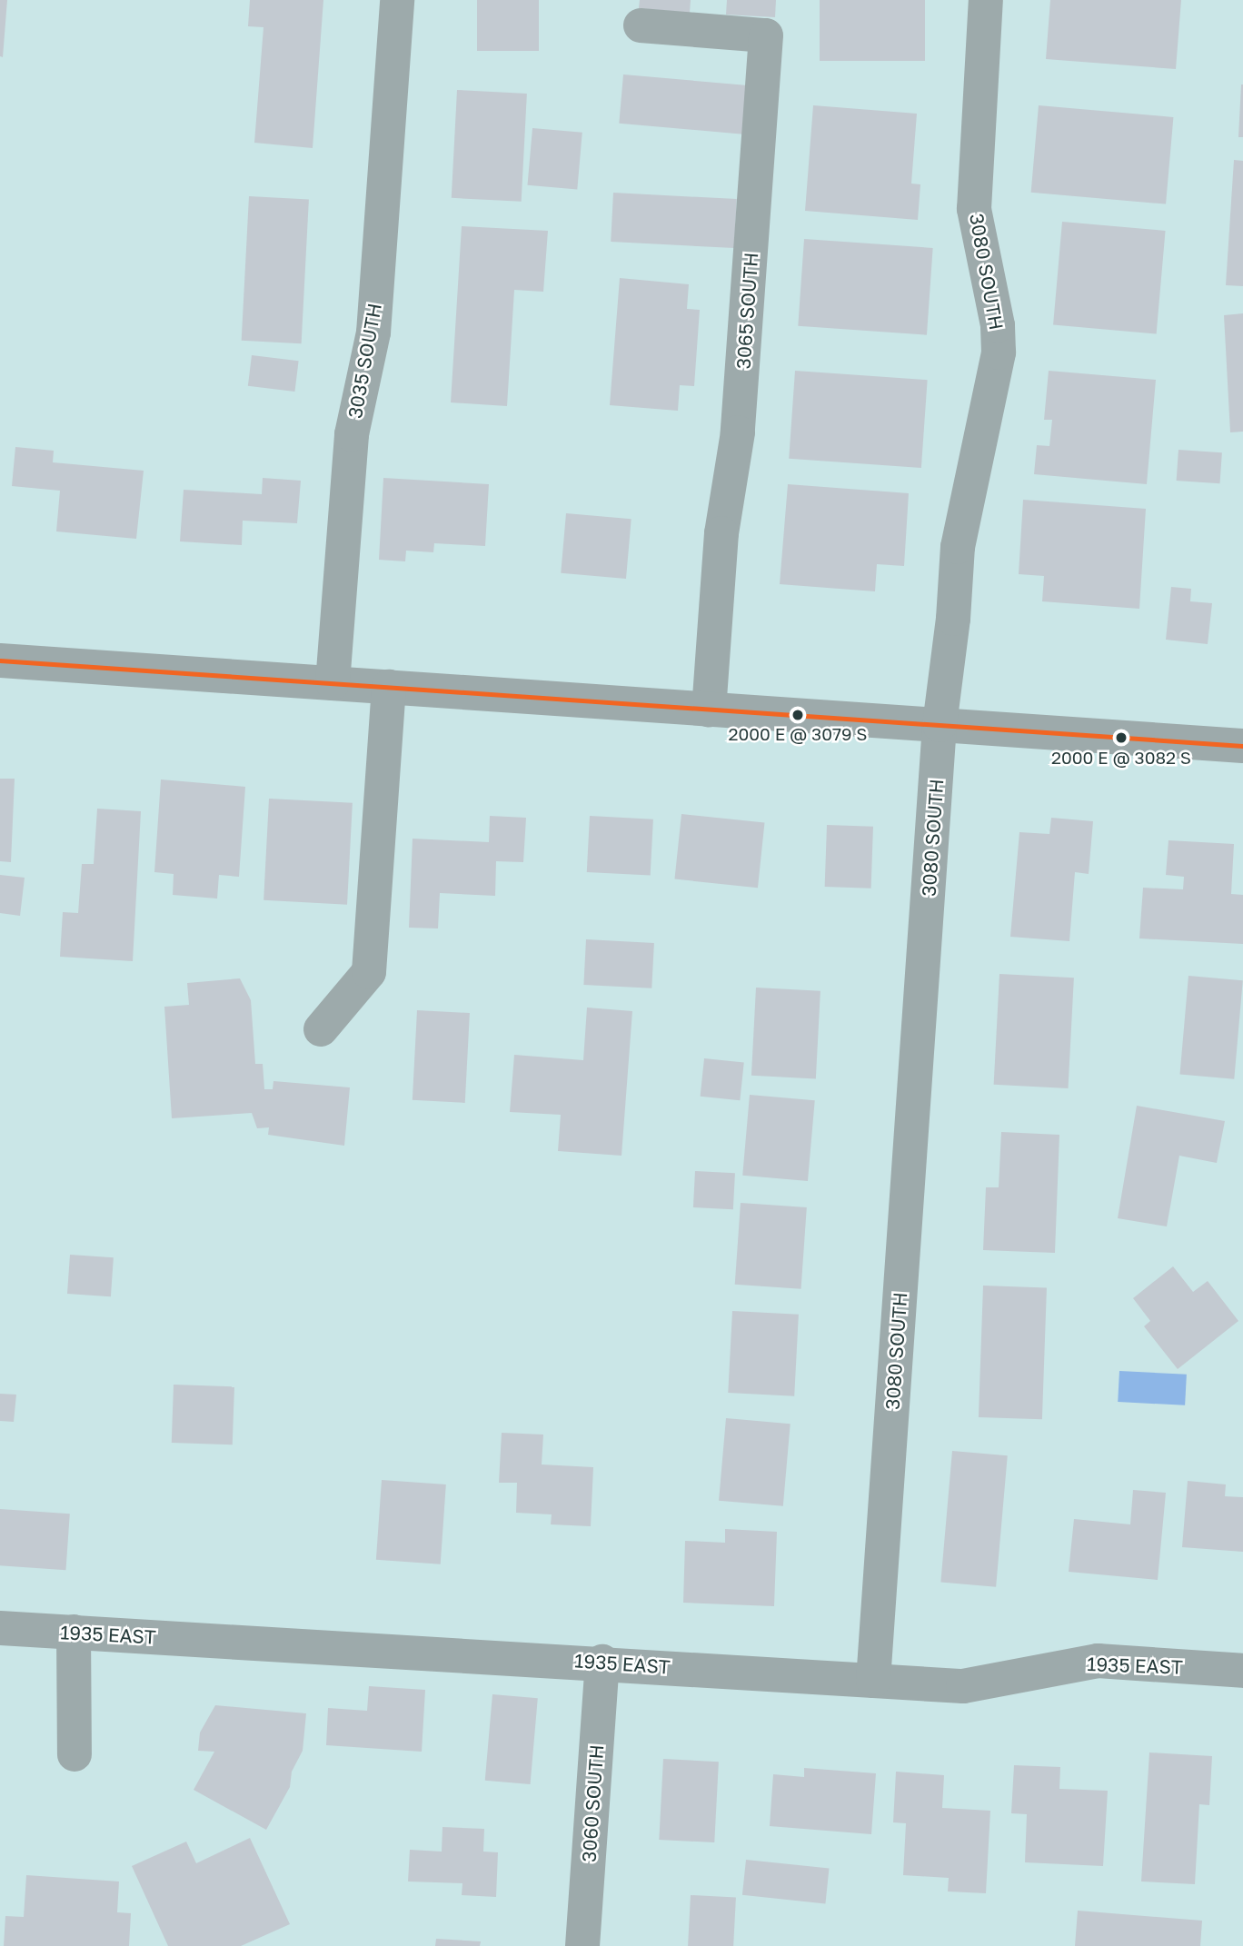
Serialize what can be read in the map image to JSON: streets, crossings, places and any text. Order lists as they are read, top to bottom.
{
  "streets": {
    "street": [
      "3080 SOUTH",
      "3065 SOUTH",
      "3035 SOUTH",
      "1935 EAST",
      "3060 SOUTH"
    ]
  },
  "crossings": [
    ["3080 SOUTH", "1935 EAST"],
    ["1935 EAST", "3060 SOUTH"]
  ],
  "places": ["2000 E @ 3079 S", "2000 E @ 3082 S"]
}
